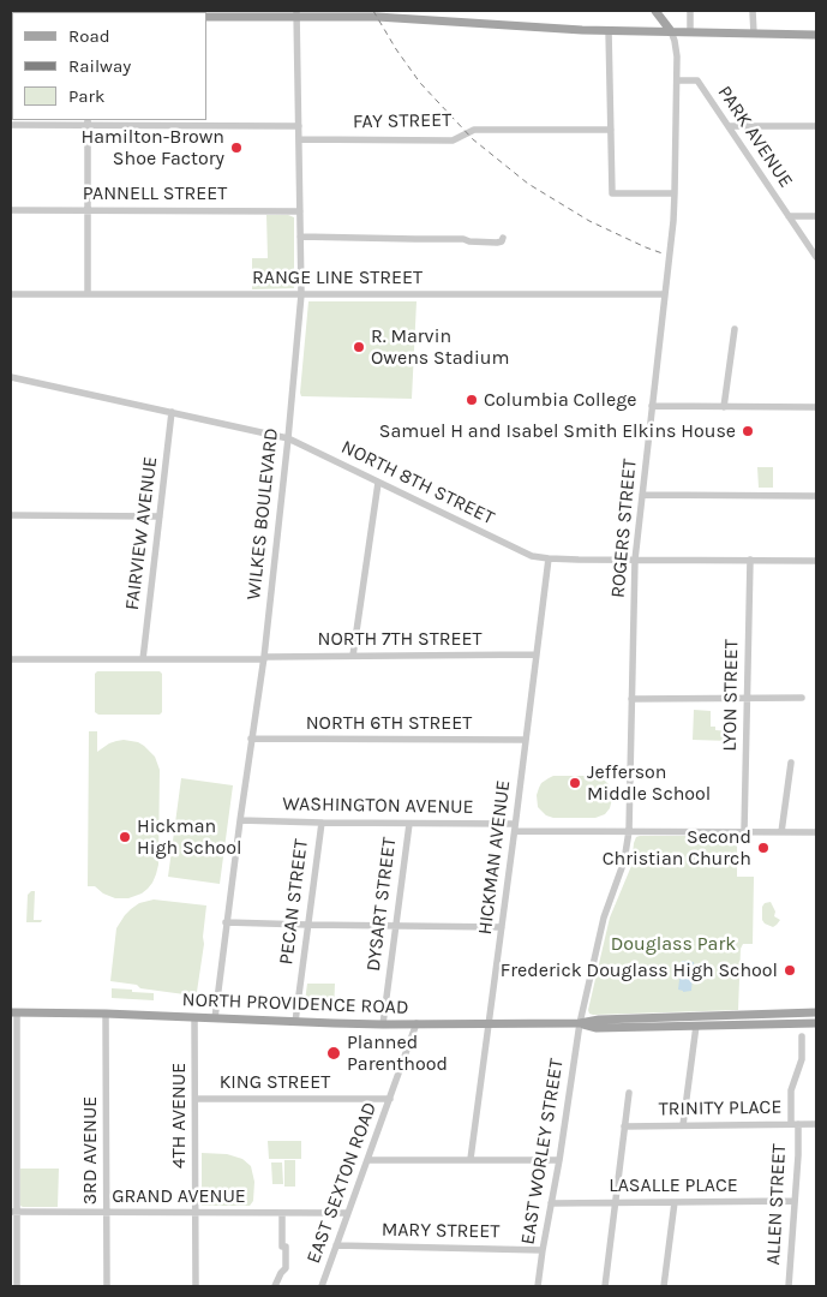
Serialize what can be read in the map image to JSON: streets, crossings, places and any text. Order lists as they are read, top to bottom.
{
  "streets": {
    "main road": ["NORTH PROVIDENCE ROAD"],
    "street": [
      "FAY STREET",
      "PARK AVENUE",
      "PANNELL STREET",
      "RANGE LINE STREET",
      "NORTH 8TH STREET",
      "WILKES BOULEVARD",
      "ROGERS STREET",
      "FAIRVIEW AVENUE",
      "NORTH 7TH STREET",
      "LYON STREET",
      "NORTH 6TH STREET",
      "WASHINGTON AVENUE",
      "HICKMAN AVENUE",
      "PECAN STREET",
      "DYSART STREET",
      "KING STREET",
      "TRINITY PLACE",
      "4TH AVENUE",
      "3RD AVENUE",
      "EAST WORLEY STREET",
      "EAST SEXTON ROAD",
      "LASALLE PLACE",
      "GRAND AVENUE",
      "ALLEN STREET",
      "MARY STREET"
    ]
  },
  "crossings": [
    ["FAY STREET", "WILKES BOULEVARD"],
    ["PARK AVENUE", "ROGERS STREET"],
    ["PANNELL STREET", "WILKES BOULEVARD"],
    ["RANGE LINE STREET", "WILKES BOULEVARD"],
    ["RANGE LINE STREET", "ROGERS STREET"],
    ["NORTH 8TH STREET", "WILKES BOULEVARD"],
    ["NORTH 8TH STREET", "ROGERS STREET"],
    ["NORTH 8TH STREET", "FAIRVIEW AVENUE"],
    ["NORTH 8TH STREET", "LYON STREET"],
    ["NORTH 8TH STREET", "HICKMAN AVENUE"],
    ["WILKES BOULEVARD", "NORTH 7TH STREET"],
    ["WILKES BOULEVARD", "NORTH 6TH STREET"],
    ["WILKES BOULEVARD", "WASHINGTON AVENUE"],
    ["WILKES BOULEVARD", "NORTH PROVIDENCE ROAD"],
    ["ROGERS STREET", "WASHINGTON AVENUE"],
    ["ROGERS STREET", "NORTH PROVIDENCE ROAD"],
    ["ROGERS STREET", "EAST WORLEY STREET"],
    ["FAIRVIEW AVENUE", "NORTH 7TH STREET"],
    ["NORTH 7TH STREET", "HICKMAN AVENUE"],
    ["LYON STREET", "WASHINGTON AVENUE"],
    ["NORTH 6TH STREET", "HICKMAN AVENUE"],
    ["WASHINGTON AVENUE", "HICKMAN AVENUE"],
    ["WASHINGTON AVENUE", "PECAN STREET"],
    ["WASHINGTON AVENUE", "DYSART STREET"],
    ["HICKMAN AVENUE", "NORTH PROVIDENCE ROAD"],
    ["PECAN STREET", "NORTH PROVIDENCE ROAD"],
    ["DYSART STREET", "NORTH PROVIDENCE ROAD"],
    ["NORTH PROVIDENCE ROAD", "4TH AVENUE"],
    ["NORTH PROVIDENCE ROAD", "3RD AVENUE"],
    ["NORTH PROVIDENCE ROAD", "EAST WORLEY STREET"],
    ["NORTH PROVIDENCE ROAD", "EAST SEXTON ROAD"],
    ["KING STREET", "4TH AVENUE"],
    ["KING STREET", "EAST SEXTON ROAD"],
    ["TRINITY PLACE", "ALLEN STREET"],
    ["4TH AVENUE", "GRAND AVENUE"],
    ["3RD AVENUE", "GRAND AVENUE"],
    ["EAST WORLEY STREET", "LASALLE PLACE"],
    ["EAST WORLEY STREET", "MARY STREET"],
    ["EAST SEXTON ROAD", "GRAND AVENUE"],
    ["EAST SEXTON ROAD", "MARY STREET"],
    ["LASALLE PLACE", "ALLEN STREET"]
  ],
  "parks": ["Douglass Park"],
  "places": [
    "Hamilton-Brown Shoe Factory",
    "R. Marvin Owens Stadium",
    "Columbia College",
    "Samuel H and Isabel Smith Elkins House",
    "Jefferson Middle School",
    "Hickman High School",
    "Second Christian Church",
    "Frederick Douglass High School",
    "Planned Parenthood"
  ],
  "legend": ["Road", "Railway", "Park"]
}
